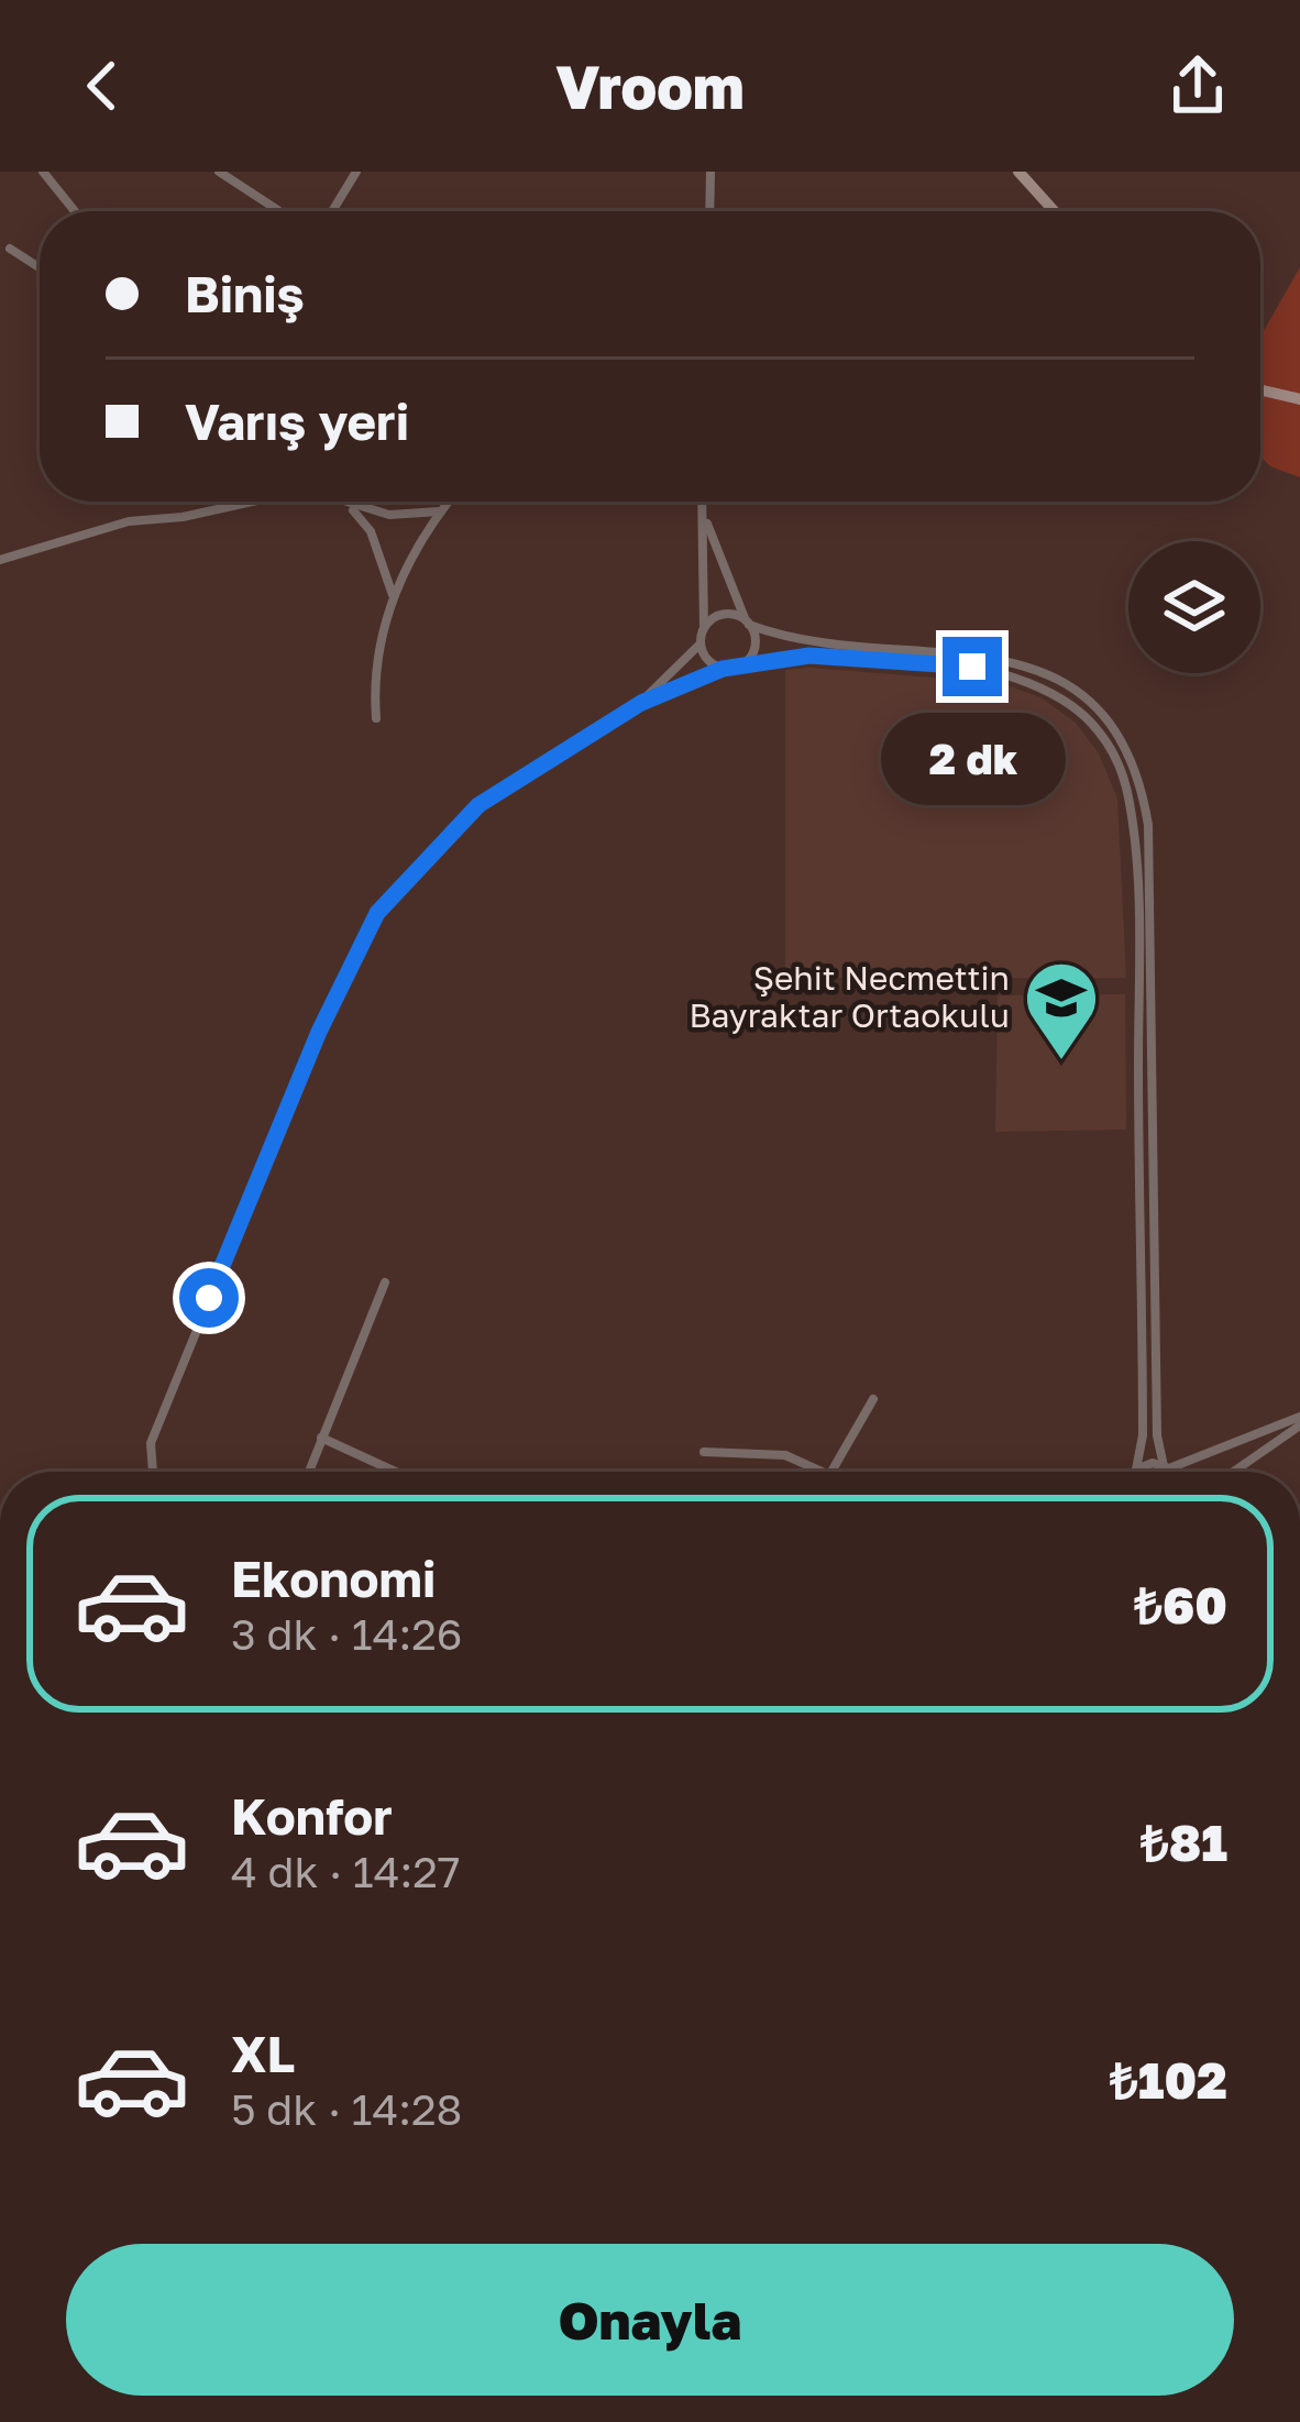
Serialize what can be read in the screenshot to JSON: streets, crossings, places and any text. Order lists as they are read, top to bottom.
{
  "places": {
    "school or university": ["Şehit Necmettin Bayraktar Ortaokulu"]
  },
  "page": {
    "header": "Vroom",
    "banner": ["Biniş", "Varış yeri"],
    "bubble": "2 dk",
    "list": [
      {
        "name": "Ekonomi",
        "note": "3 dk · 14:26",
        "value": "₺60"
      },
      {
        "name": "Konfor",
        "note": "4 dk · 14:27",
        "value": "₺81"
      },
      {
        "name": "XL",
        "note": "5 dk · 14:28",
        "value": "₺102"
      }
    ],
    "buttons": "Onayla"
  }
}
